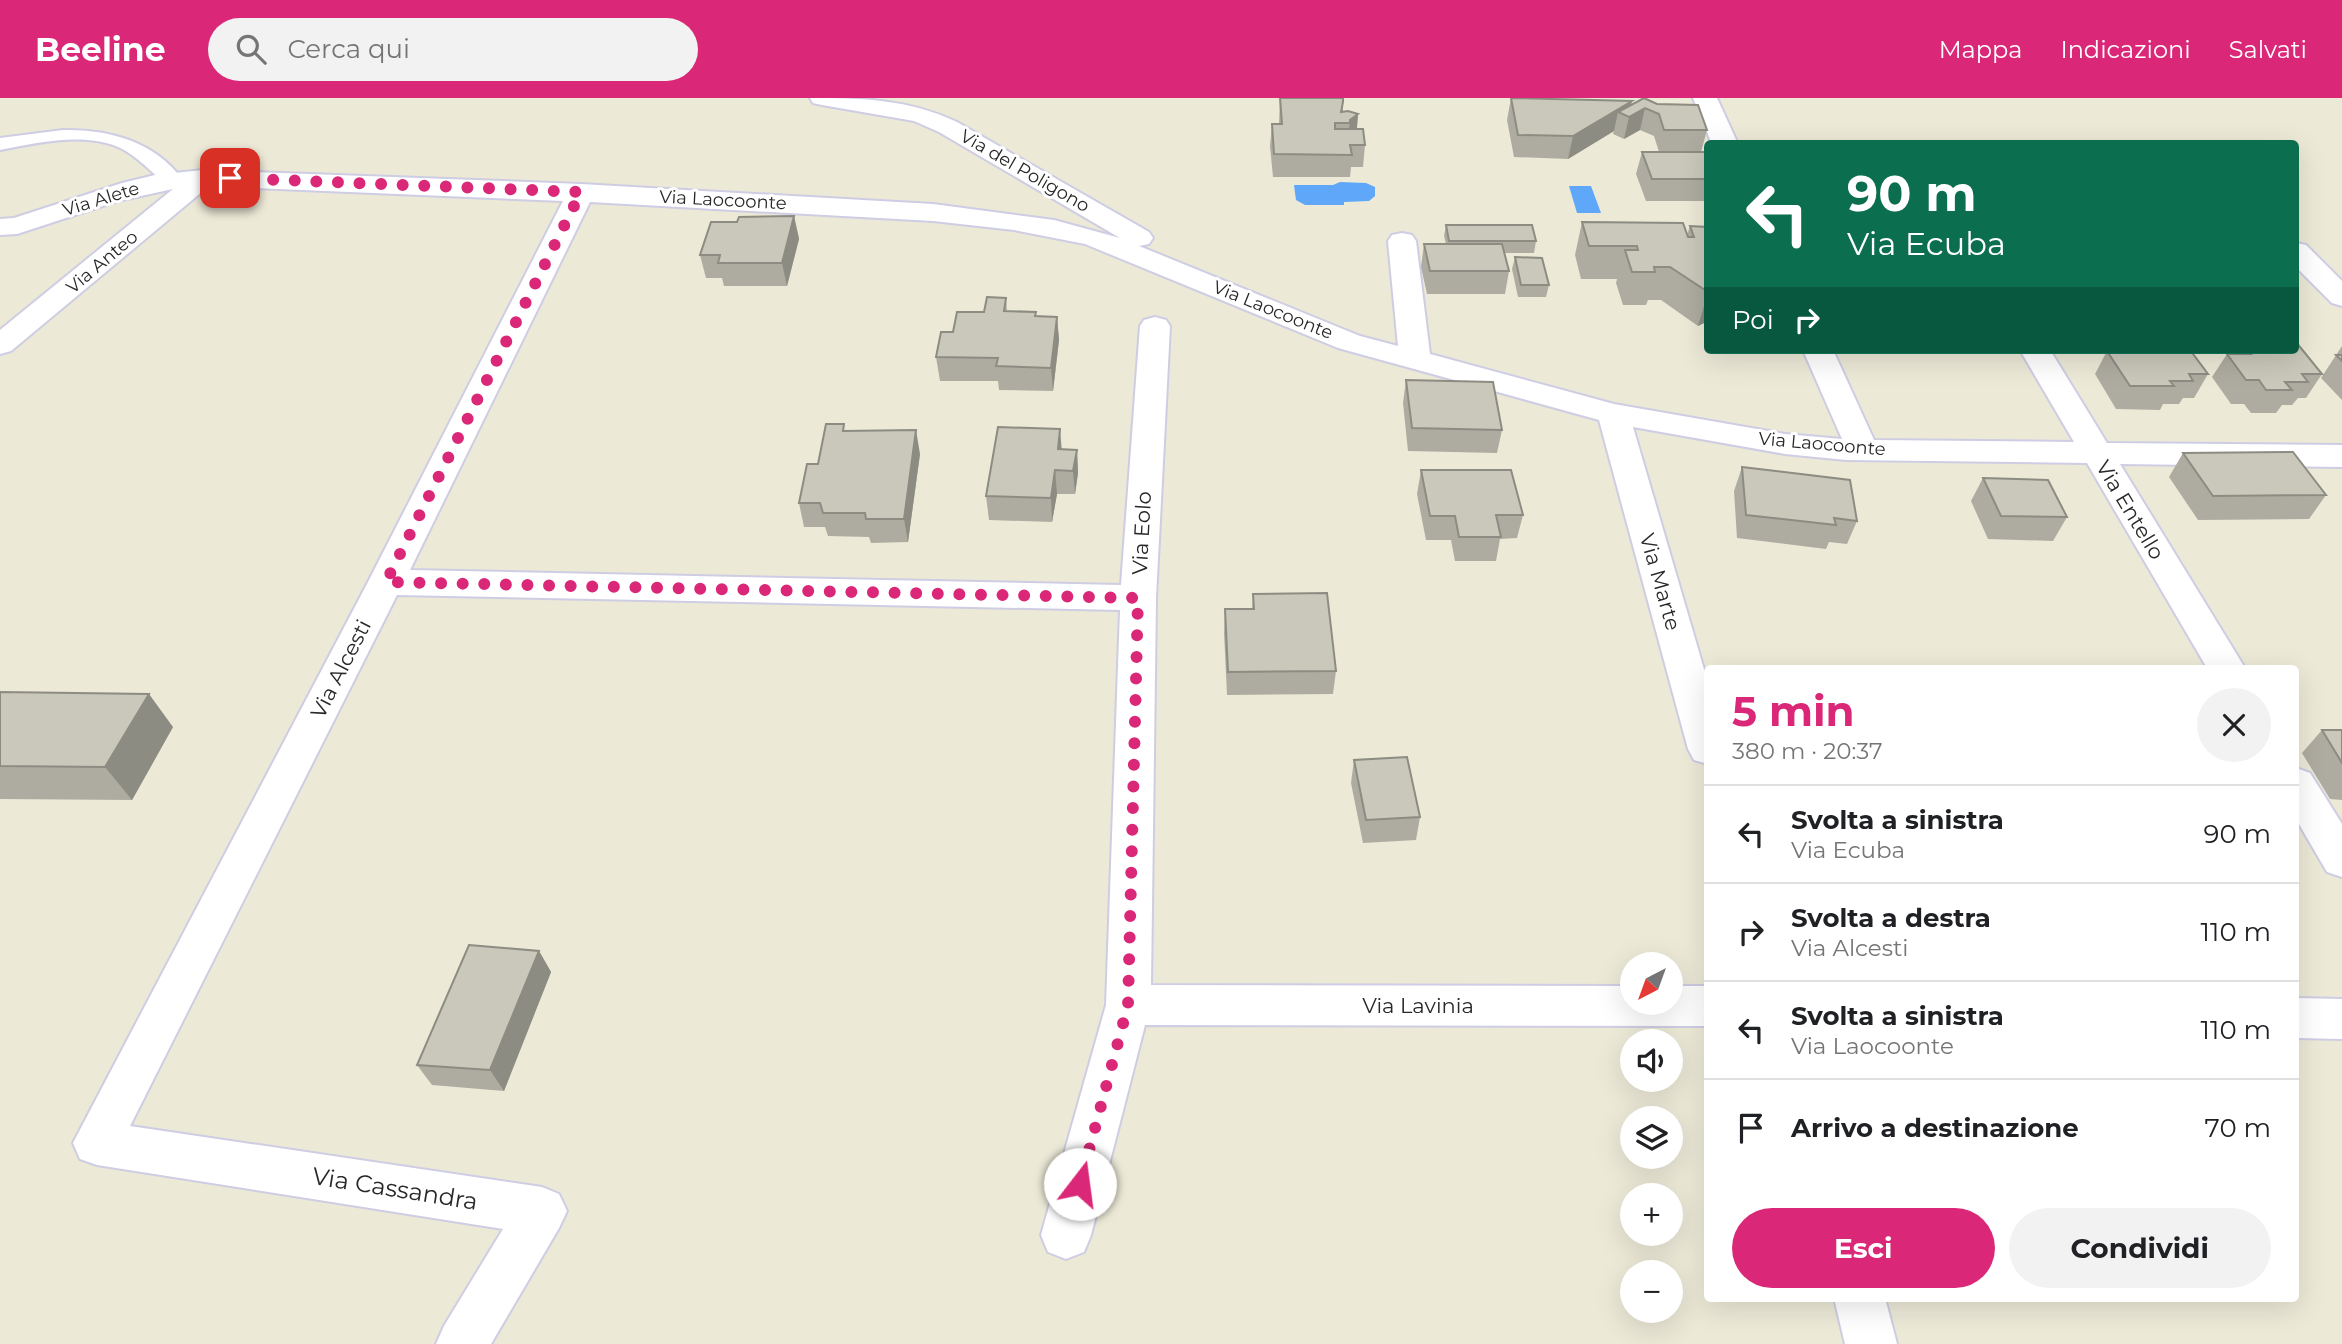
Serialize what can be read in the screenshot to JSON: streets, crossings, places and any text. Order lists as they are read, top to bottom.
{
  "streets": {
    "street": [
      "Via del Poligono",
      "Via Alete",
      "Via Laocoonte",
      "Via Anteo",
      "Via Entello",
      "Via Eolo",
      "Via Marte",
      "Via Alcesti",
      "Via Lavinia",
      "Via Cassandra"
    ]
  },
  "crossings": [
    ["Via del Poligono", "Via Laocoonte"],
    ["Via Alete", "Via Laocoonte"],
    ["Via Alete", "Via Anteo"],
    ["Via Laocoonte", "Via Anteo"],
    ["Via Laocoonte", "Via Entello"],
    ["Via Laocoonte", "Via Marte"],
    ["Via Laocoonte", "Via Alcesti"],
    ["Via Eolo", "Via Lavinia"],
    ["Via Alcesti", "Via Cassandra"]
  ],
  "north": "bottom left",
  "page": {
    "header": "Beeline",
    "search": "Cerca qui",
    "nav": ["Mappa", "Indicazioni", "Salvati"],
    "turn": ["90 m", "Via Ecuba"],
    "then": "Poi",
    "heading": ["5 min", "380 m · 20:37"],
    "list": [
      {
        "name": "Svolta a sinistra",
        "note": "Via Ecuba",
        "value": "90 m"
      },
      {
        "name": "Svolta a destra",
        "note": "Via Alcesti",
        "value": "110 m"
      },
      {
        "name": "Svolta a sinistra",
        "note": "Via Laocoonte",
        "value": "110 m"
      },
      {
        "name": "Arrivo a destinazione",
        "value": "70 m"
      }
    ],
    "map_buttons": ["+", "−"],
    "buttons": ["Esci", "Condividi"]
  }
}
